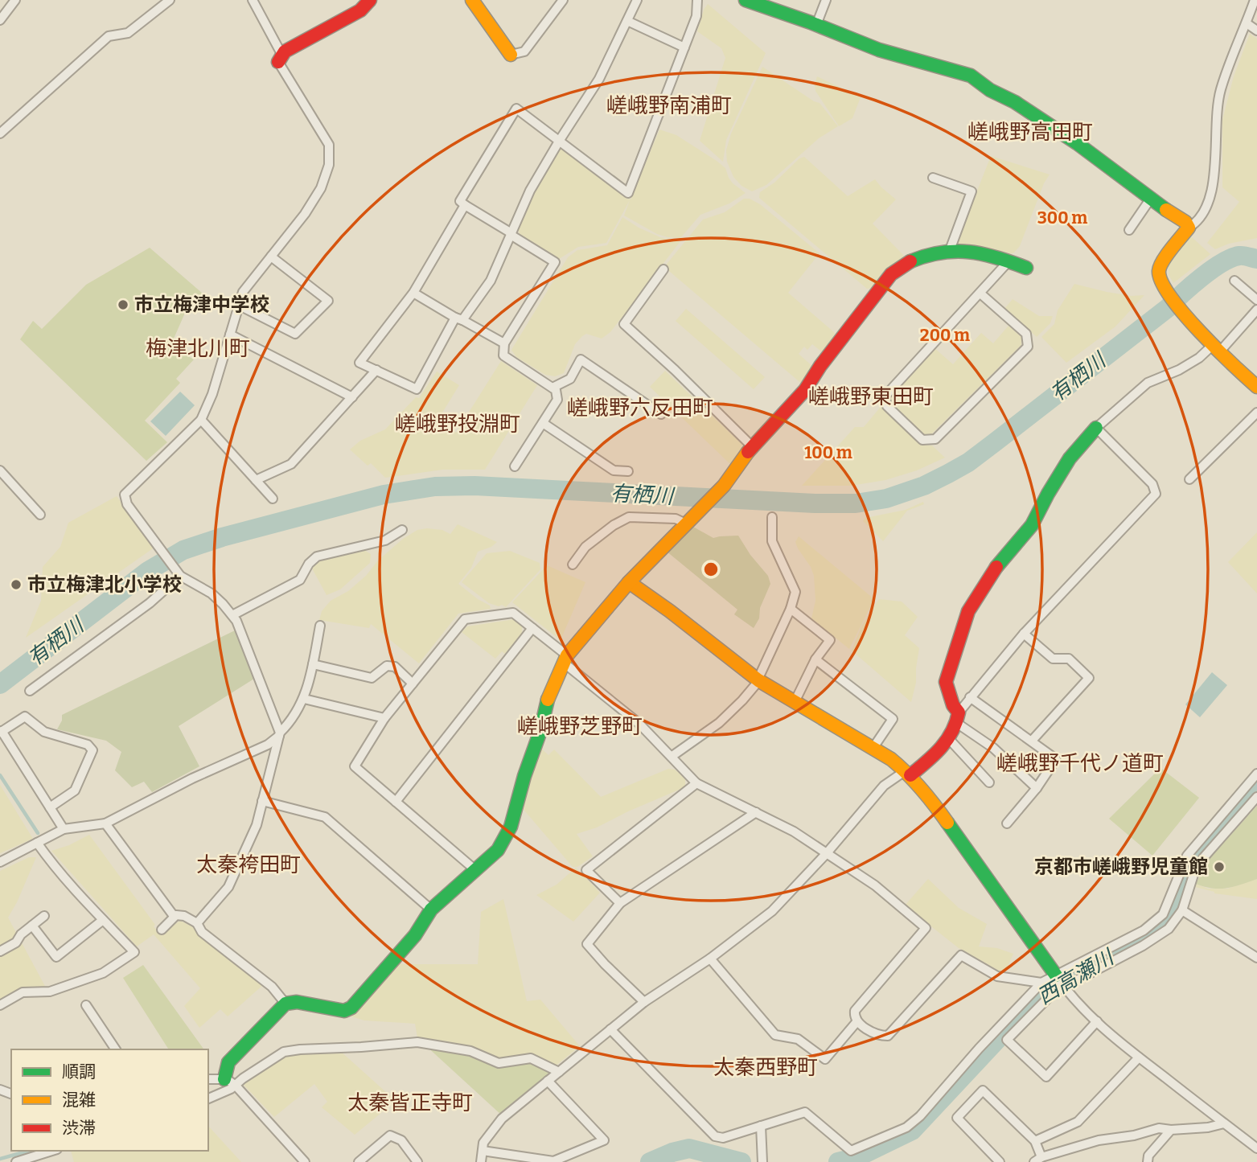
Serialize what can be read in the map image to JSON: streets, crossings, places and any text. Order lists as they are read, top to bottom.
{
  "districts": [
    "嵯峨野南浦町",
    "嵯峨野高田町",
    "梅津北川町",
    "嵯峨野東田町",
    "嵯峨野六反田町",
    "嵯峨野投淵町",
    "嵯峨野芝野町",
    "嵯峨野千代ノ道町",
    "太秦袴田町",
    "太秦西野町",
    "太秦皆正寺町"
  ],
  "water": ["有栖川", "西高瀬川"],
  "places": ["市立梅津中学校", "市立梅津北小学校", "京都市嵯峨野児童館"],
  "legend": ["順調", "混雑", "渋滞"],
  "rings": ["300 m", "200 m", "100 m"]
}
